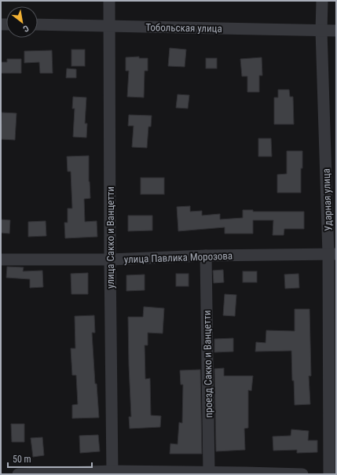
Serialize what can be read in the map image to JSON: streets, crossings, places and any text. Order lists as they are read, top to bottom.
{
  "streets": {
    "street": [
      "Тобольская улица",
      "Ударная улица",
      "улица Сакко и Ванцетти",
      "улица Павлика Морозова",
      "проезд Сакко и Ванцетти"
    ]
  },
  "crossings": [
    ["Тобольская улица", "Ударная улица"],
    ["Тобольская улица", "улица Сакко и Ванцетти"],
    ["Ударная улица", "улица Павлика Морозова"],
    ["улица Сакко и Ванцетти", "улица Павлика Морозова"],
    ["улица Павлика Морозова", "проезд Сакко и Ванцетти"]
  ],
  "scale_bar": "50 m",
  "north": "bottom right"
}
